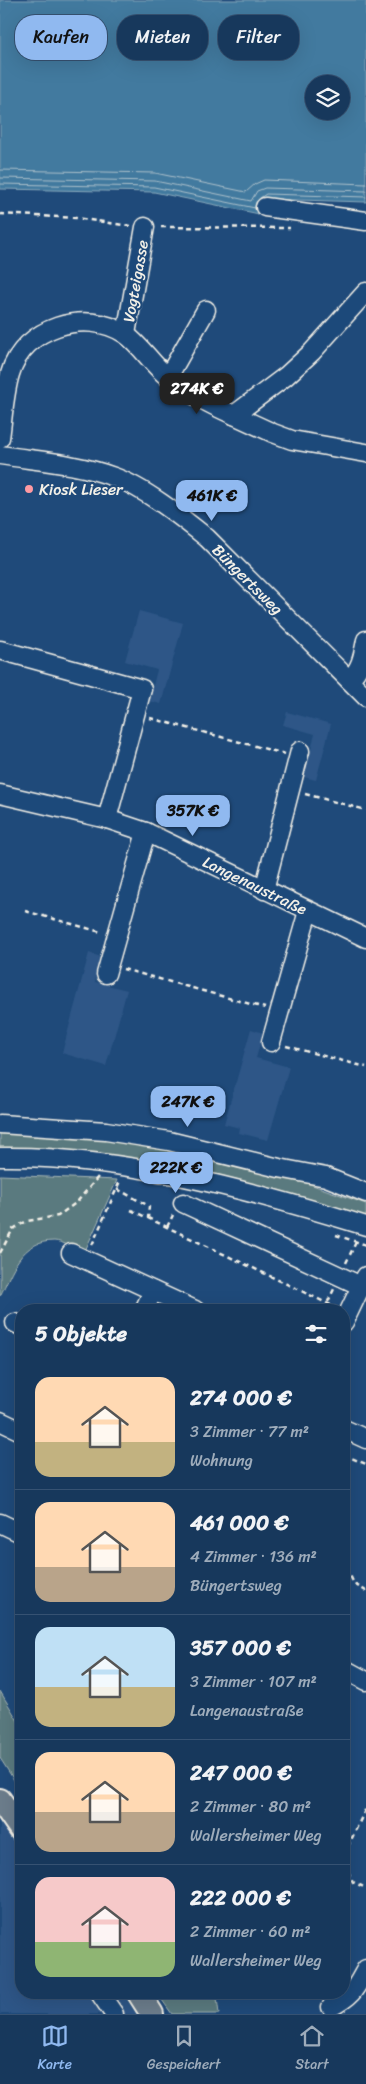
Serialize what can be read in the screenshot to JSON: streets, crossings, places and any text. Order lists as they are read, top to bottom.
{
  "streets": {
    "street": ["Vogteigasse", "Büngertsweg", "Langenaustraße"]
  },
  "places": ["Kiosk Lieser"],
  "page": {
    "chip": ["Kaufen", "Mieten", "Filter"],
    "price": [
      "274K €",
      "461K €",
      "357K €",
      "247K €",
      "222K €"
    ],
    "heading": "5 Objekte",
    "list": [
      {
        "name": "274 000 €",
        "note": "3 Zimmer · 77 m² · Wohnung"
      },
      {
        "name": "461 000 €",
        "note": "4 Zimmer · 136 m² · Büngertsweg"
      },
      {
        "name": "357 000 €",
        "note": "3 Zimmer · 107 m² · Langenaustraße"
      },
      {
        "name": "247 000 €",
        "note": "2 Zimmer · 80 m² · Wallersheimer Weg"
      },
      {
        "name": "222 000 €",
        "note": "2 Zimmer · 60 m² · Wallersheimer Weg"
      }
    ],
    "tabs": ["Karte", "Gespeichert", "Start"]
  }
}
